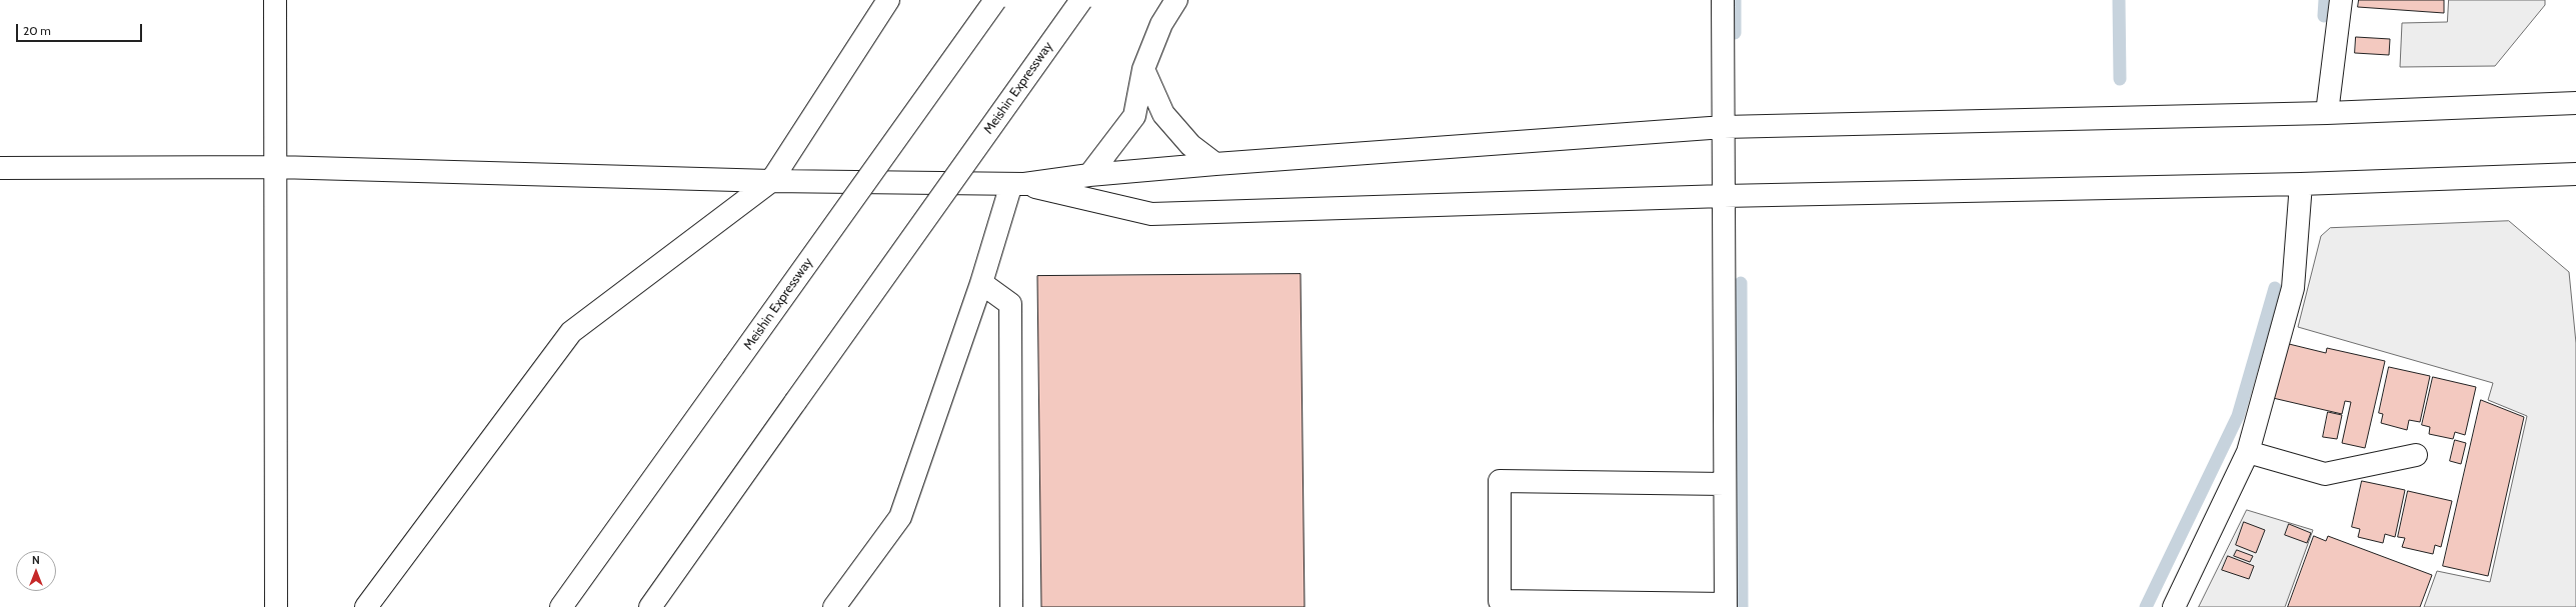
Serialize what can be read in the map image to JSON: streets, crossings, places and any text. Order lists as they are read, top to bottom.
{
  "streets": {
    "main road": ["Meishin Expressway"]
  },
  "scale_bar": "20 m",
  "north": "top"
}
